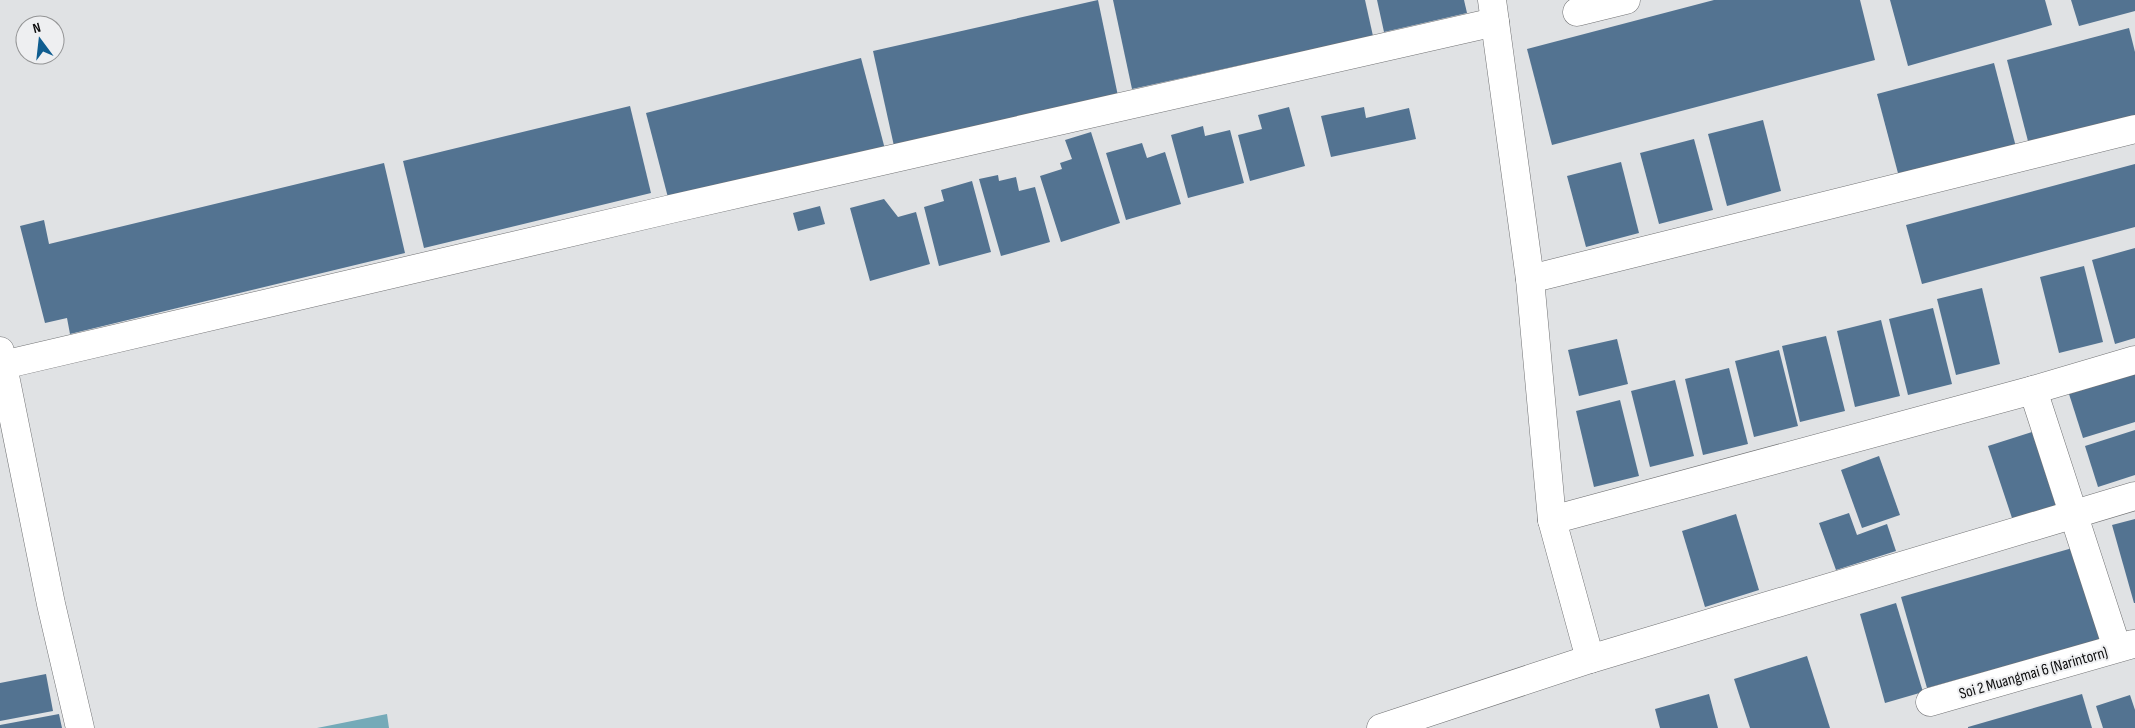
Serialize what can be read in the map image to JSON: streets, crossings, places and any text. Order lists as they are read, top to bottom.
{
  "streets": {
    "street": ["Soi 2 Muangmai 6 (Narintorn)"]
  },
  "north": "top"
}
